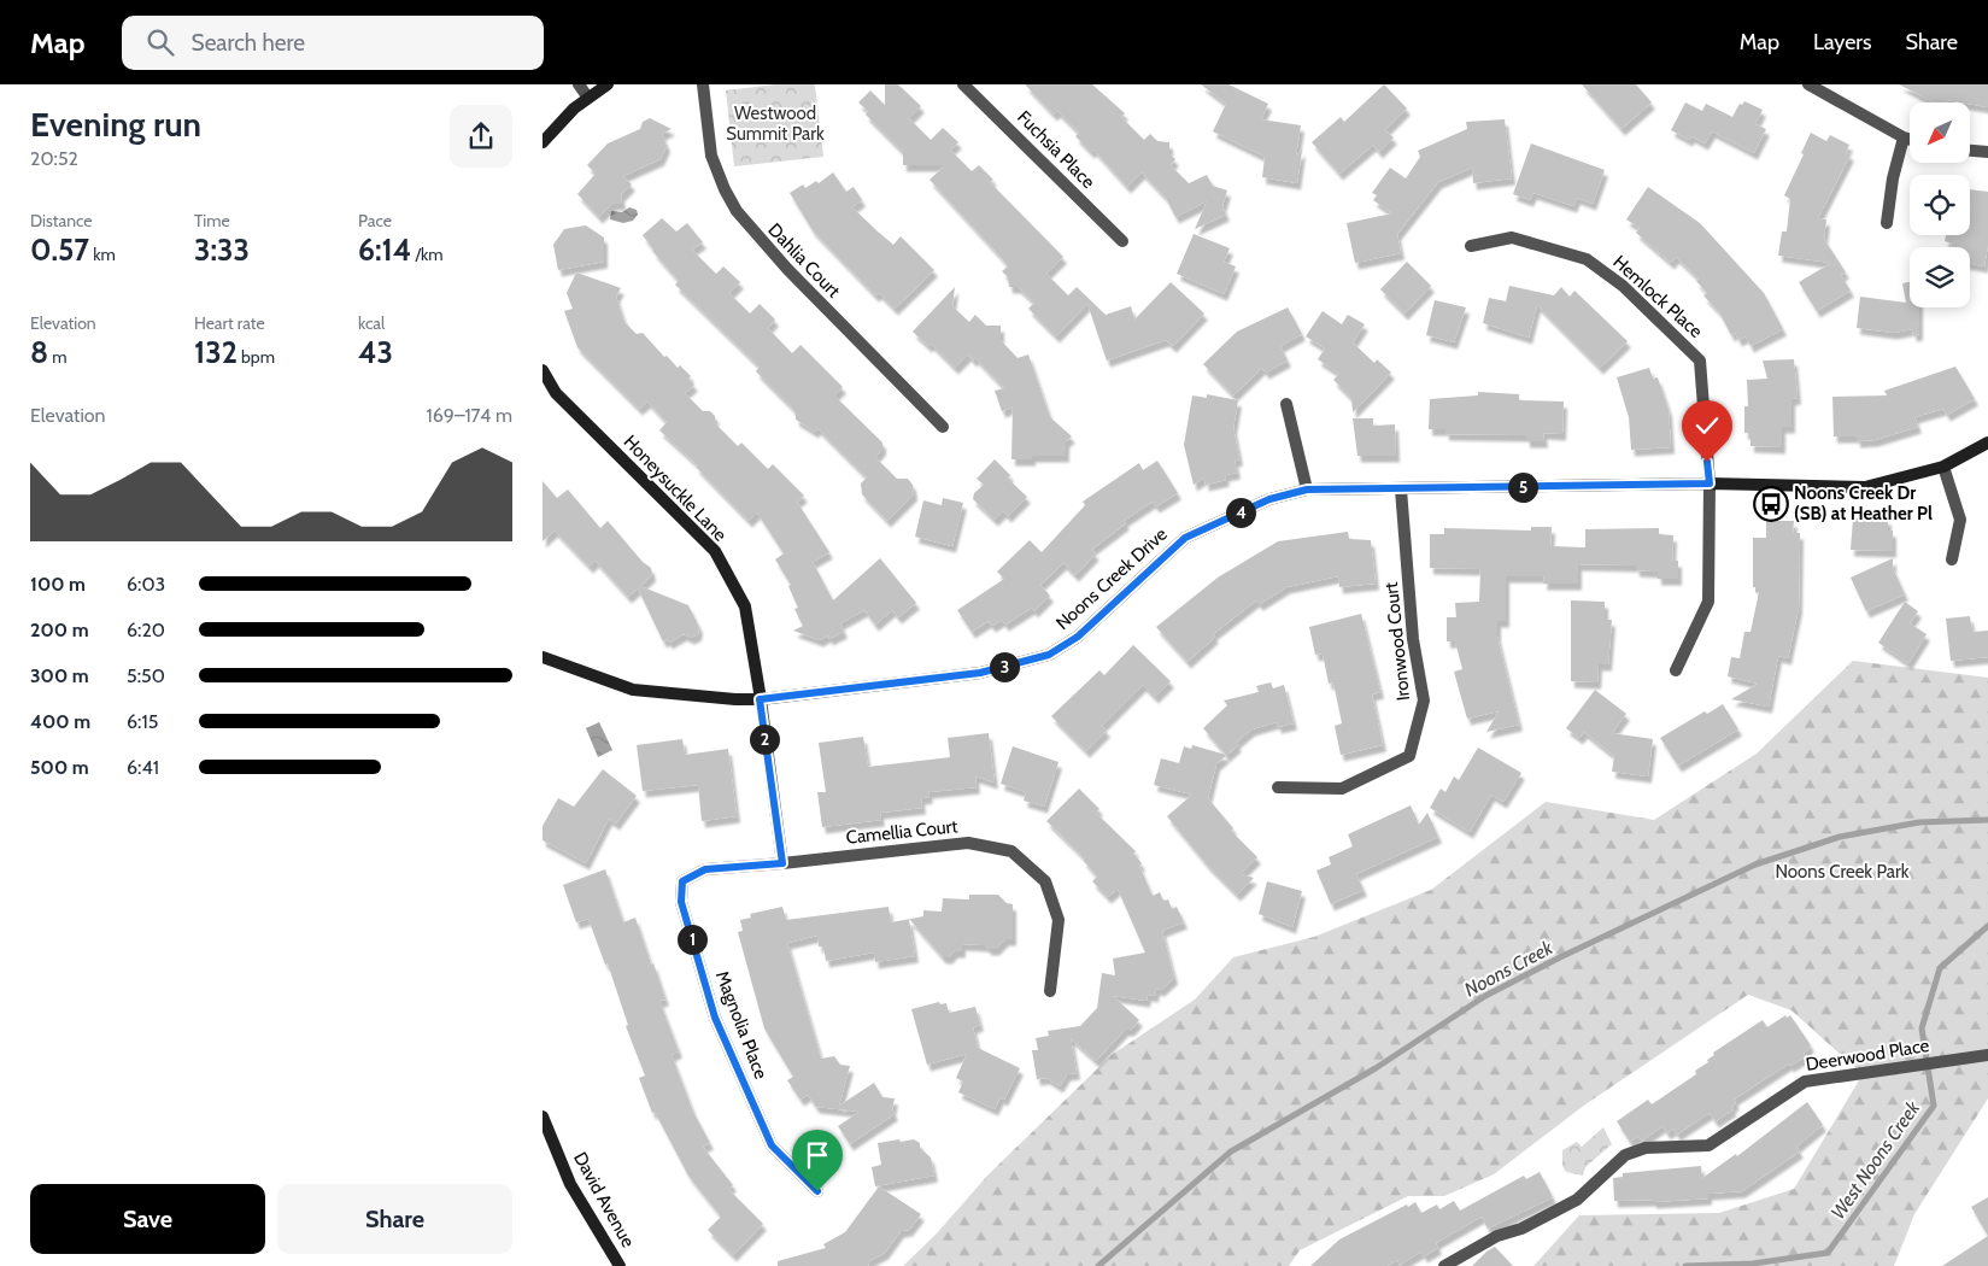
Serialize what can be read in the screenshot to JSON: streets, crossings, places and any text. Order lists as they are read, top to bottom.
{
  "streets": {
    "street": [
      "Fuchsia Place",
      "Dahlia Court",
      "Hemlock Place",
      "Honeysuckle Lane",
      "Noons Creek Drive",
      "Ironwood Court",
      "Camellia Court",
      "Magnolia Place",
      "Deerwood Place",
      "David Avenue"
    ]
  },
  "crossings": [
    ["Hemlock Place", "Noons Creek Drive"],
    ["Honeysuckle Lane", "Noons Creek Drive"],
    ["Honeysuckle Lane", "Camellia Court"],
    ["Honeysuckle Lane", "Magnolia Place"],
    ["Noons Creek Drive", "Ironwood Court"],
    ["Camellia Court", "Magnolia Place"]
  ],
  "water": ["Noons Creek", "West Noons Creek"],
  "parks": ["Westwood Summit Park", "Noons Creek Park"],
  "places": {
    "bus stop": ["Noons Creek Dr (SB) at Heather Pl"]
  },
  "north": "bottom left",
  "page": {
    "header": "Map",
    "search": "Search here",
    "nav": ["Map", "Layers", "Share"],
    "heading": ["Evening run", "20:52"],
    "stats": [
      ["Distance", "0.57 km"],
      ["Time", "3:33"],
      ["Pace", "6:14 /km"],
      ["Elevation", "8 m"],
      ["Heart rate", "132 bpm"],
      ["kcal", "43"]
    ],
    "chart": ["Elevation", "169–174 m"],
    "pins": [
      "5",
      "4",
      "3",
      "2",
      "1"
    ],
    "list": [
      {
        "name": "100 m",
        "note": "6:03"
      },
      {
        "name": "200 m",
        "note": "6:20"
      },
      {
        "name": "300 m",
        "note": "5:50"
      },
      {
        "name": "400 m",
        "note": "6:15"
      },
      {
        "name": "500 m",
        "note": "6:41"
      }
    ],
    "buttons": ["Save", "Share"]
  }
}
